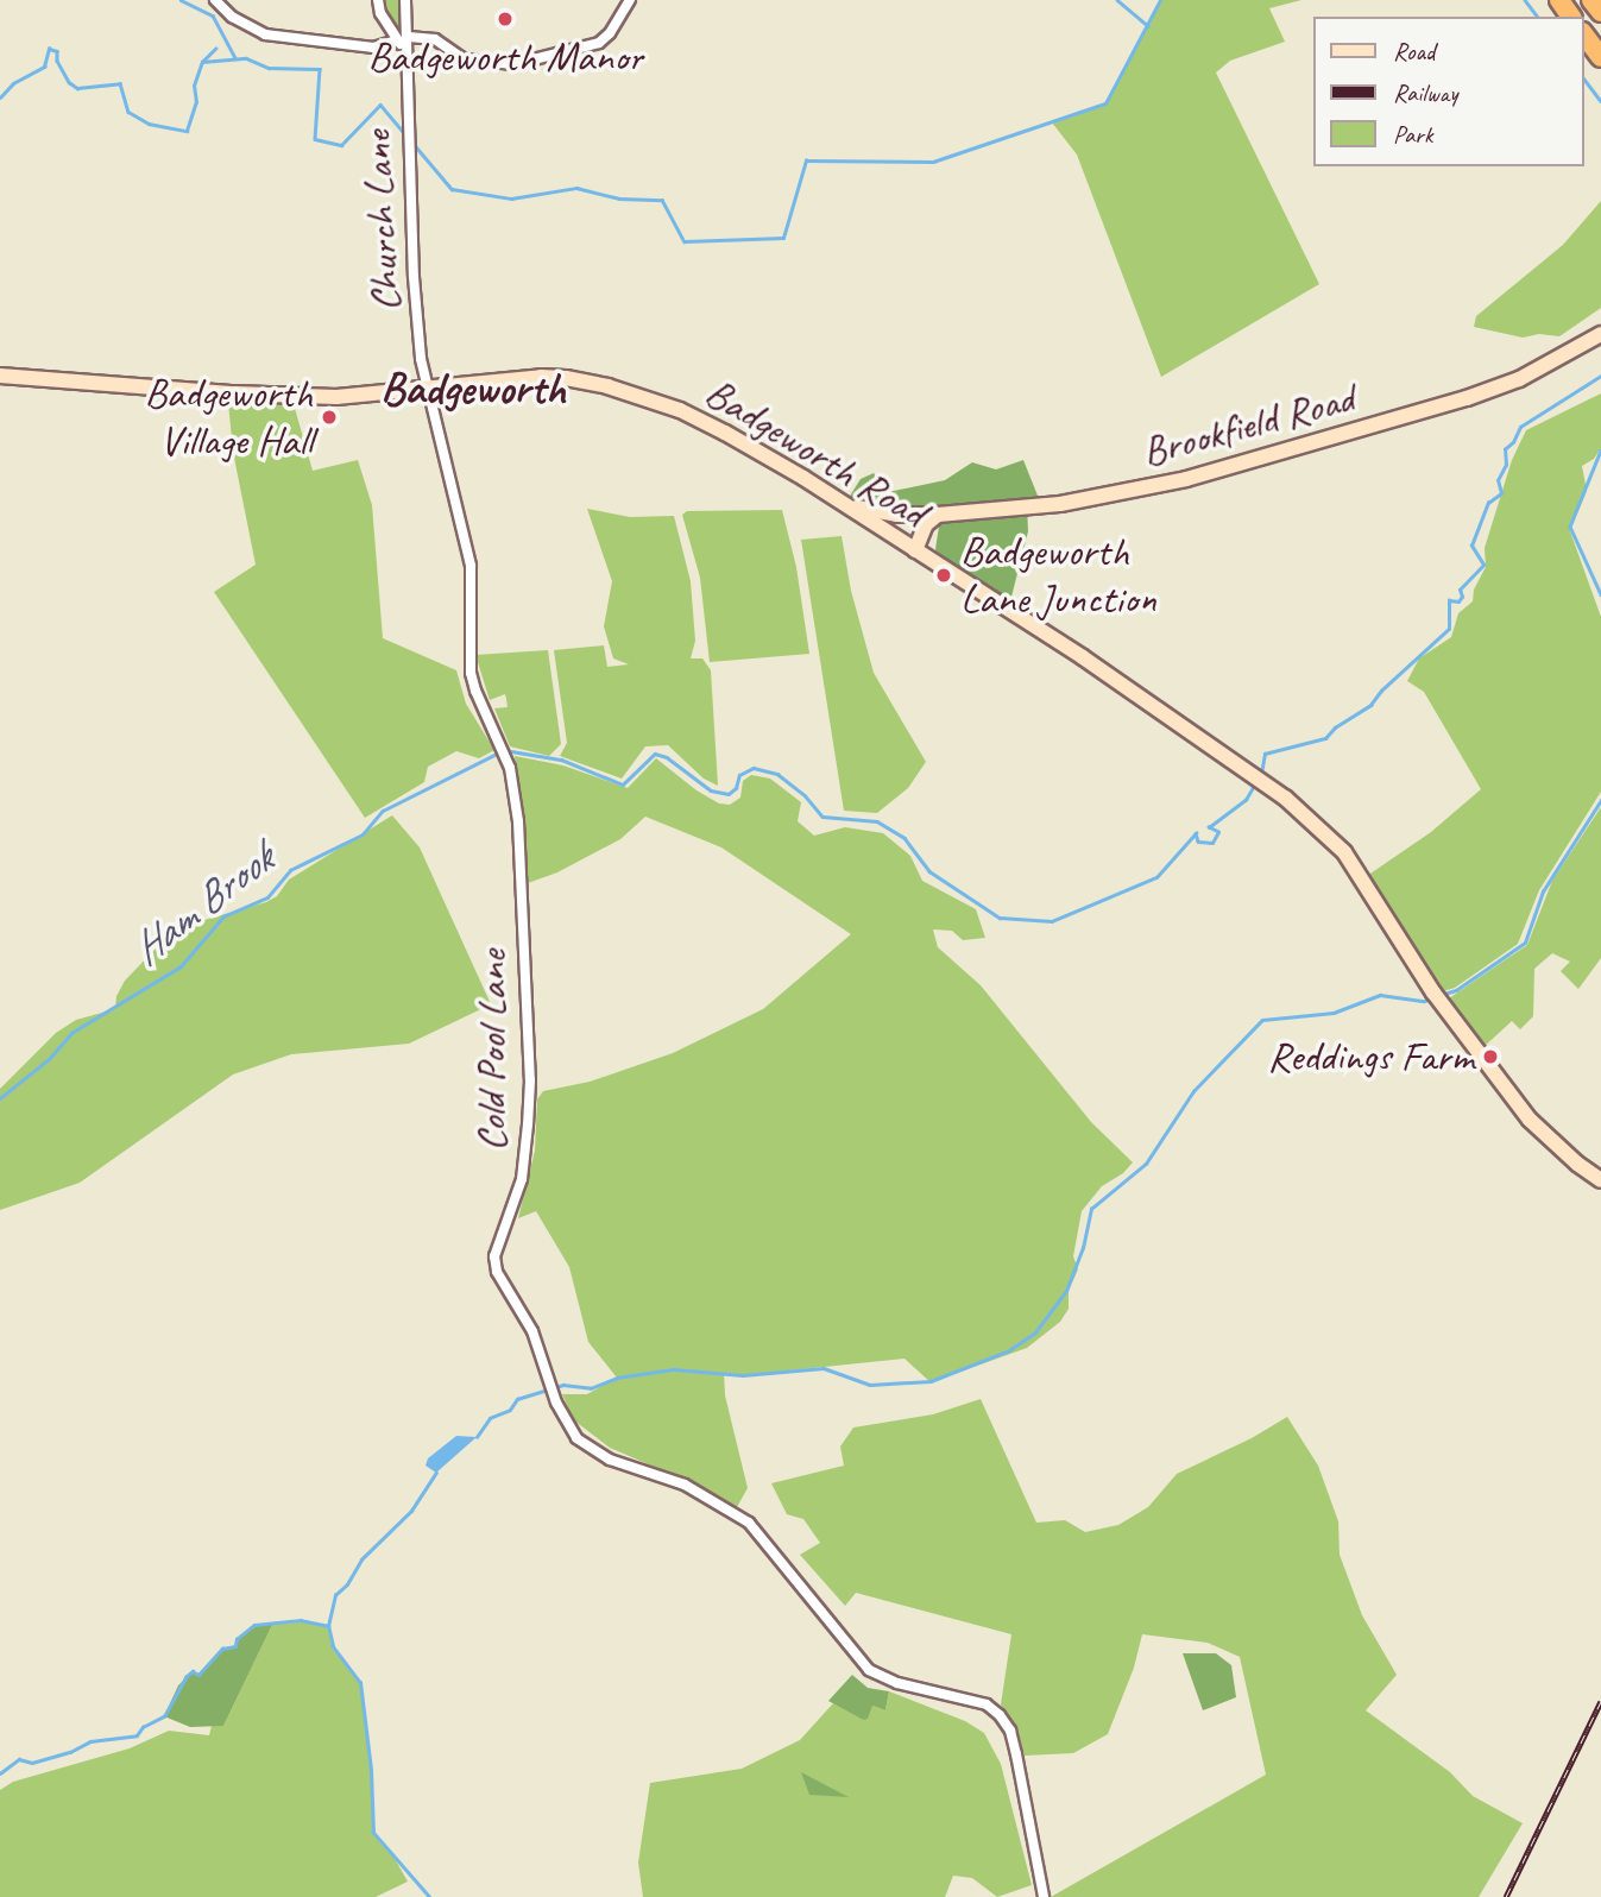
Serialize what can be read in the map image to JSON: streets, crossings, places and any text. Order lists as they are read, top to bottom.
{
  "streets": {
    "street": [
      "Church Lane",
      "Brookfield Road",
      "Badgeworth Road",
      "Cold Pool Lane"
    ]
  },
  "crossings": [
    ["Church Lane", "Badgeworth Road"],
    ["Church Lane", "Cold Pool Lane"],
    ["Brookfield Road", "Badgeworth Road"],
    ["Badgeworth Road", "Cold Pool Lane"]
  ],
  "districts": ["Badgeworth"],
  "water": ["Ham Brook"],
  "places": [
    "Badgeworth Manor",
    "Badgeworth Village Hall",
    "Badgeworth Lane Junction",
    "Reddings Farm"
  ],
  "legend": ["Road", "Railway", "Park"]
}
